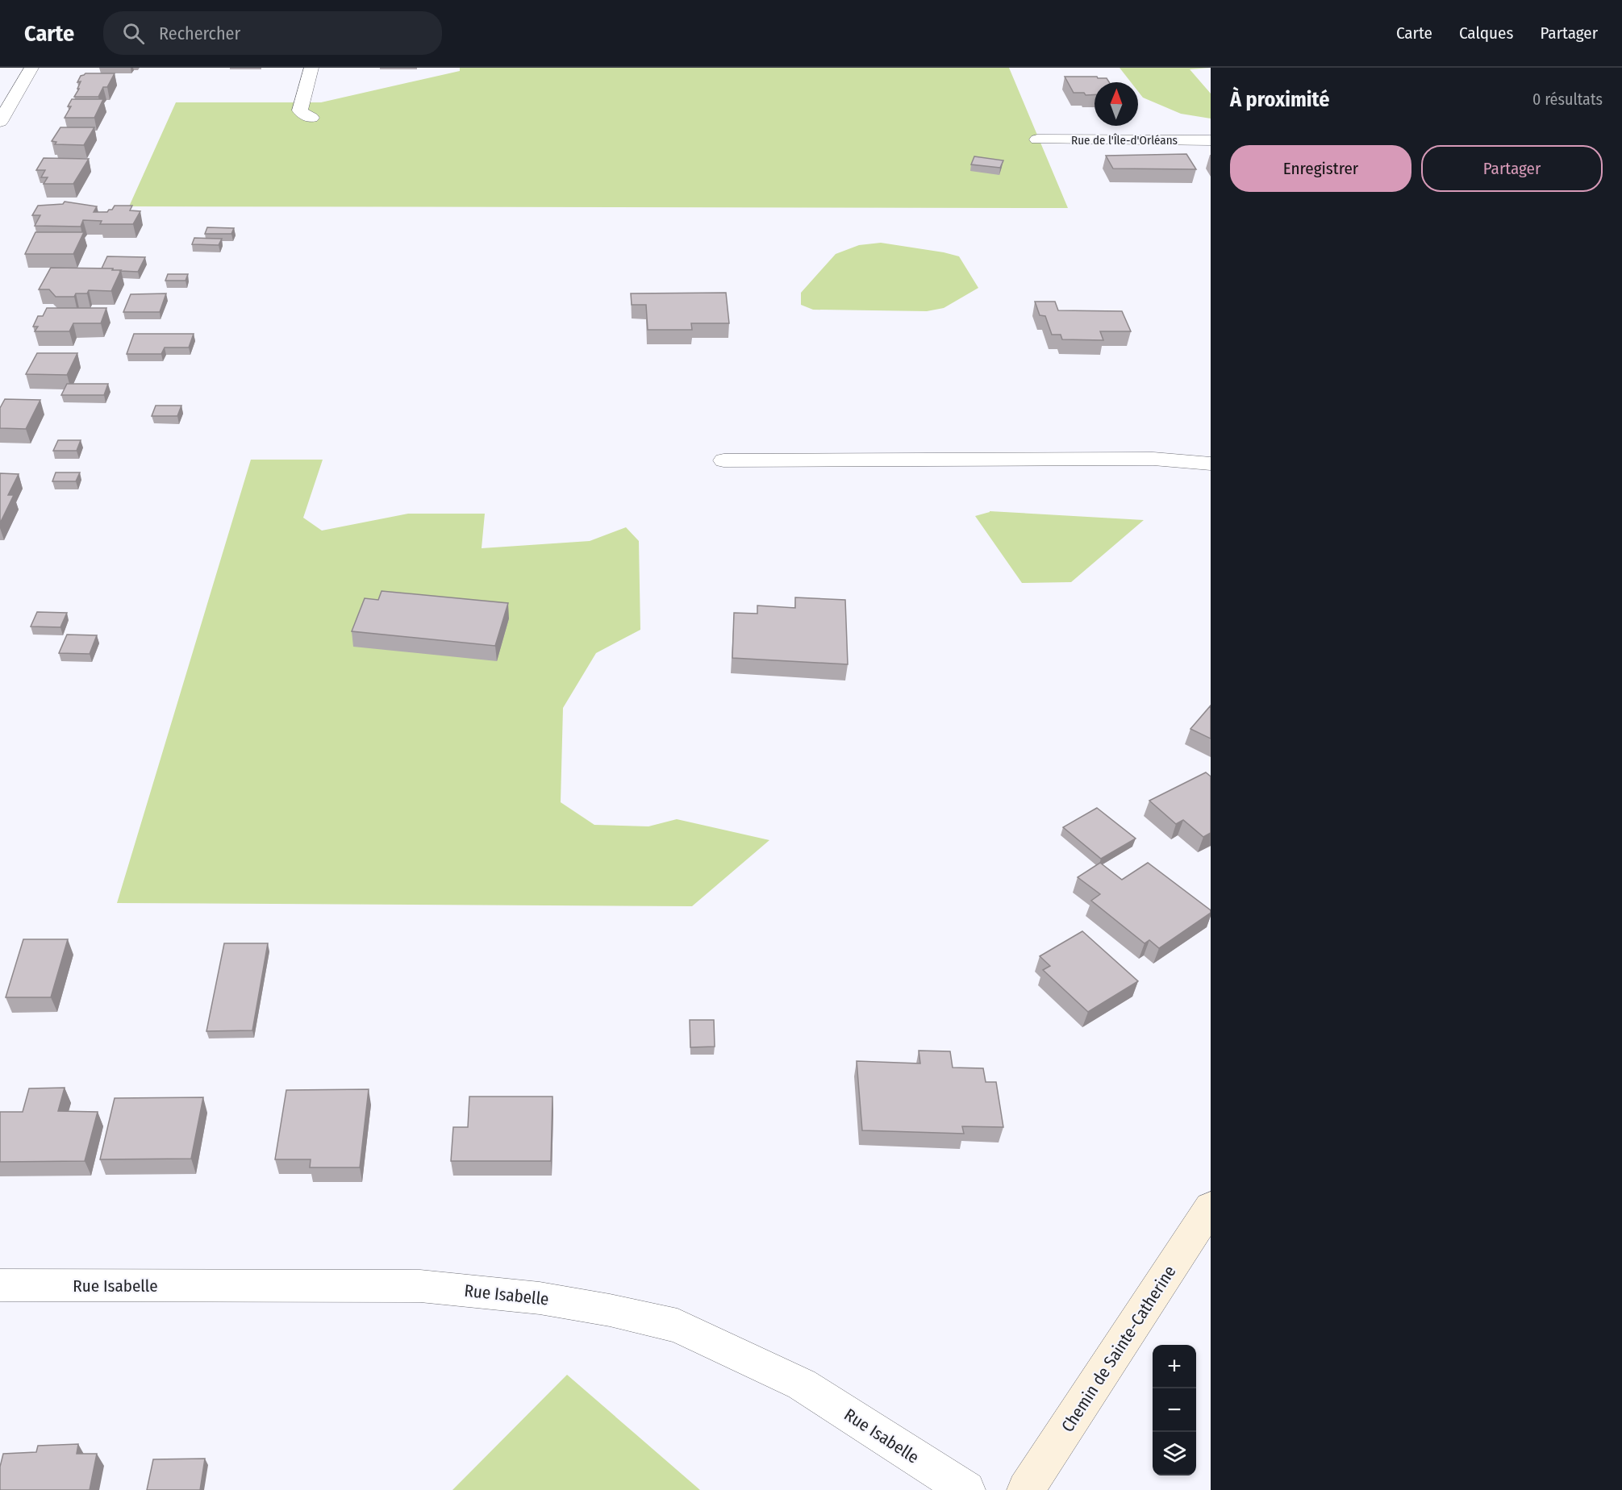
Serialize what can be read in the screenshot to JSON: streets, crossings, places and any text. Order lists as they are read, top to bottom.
{
  "streets": {
    "main road": ["Chemin de Sainte-Catherine"],
    "street": ["Rue de l'Île-d'Orléans", "Rue Isabelle"]
  },
  "north": "top",
  "page": {
    "header": "Carte",
    "search": "Rechercher",
    "nav": ["Carte", "Calques", "Partager"],
    "heading": ["À proximité", "0 résultats"],
    "buttons": ["Enregistrer", "Partager"],
    "map_buttons": ["+", "−"]
  }
}
